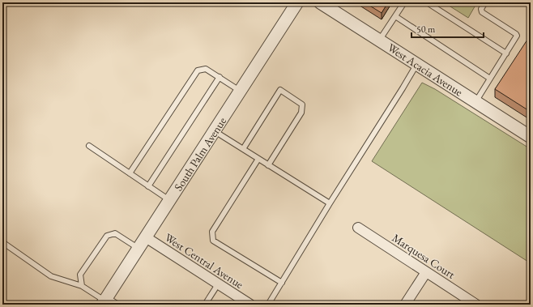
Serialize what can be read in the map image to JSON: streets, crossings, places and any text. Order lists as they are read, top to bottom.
{
  "streets": {
    "street": [
      "West Acacia Avenue",
      "South Palm Avenue",
      "Marquesa Court",
      "West Central Avenue"
    ]
  },
  "crossings": [
    ["South Palm Avenue", "West Central Avenue"]
  ],
  "scale_bar": "50 m"
}
